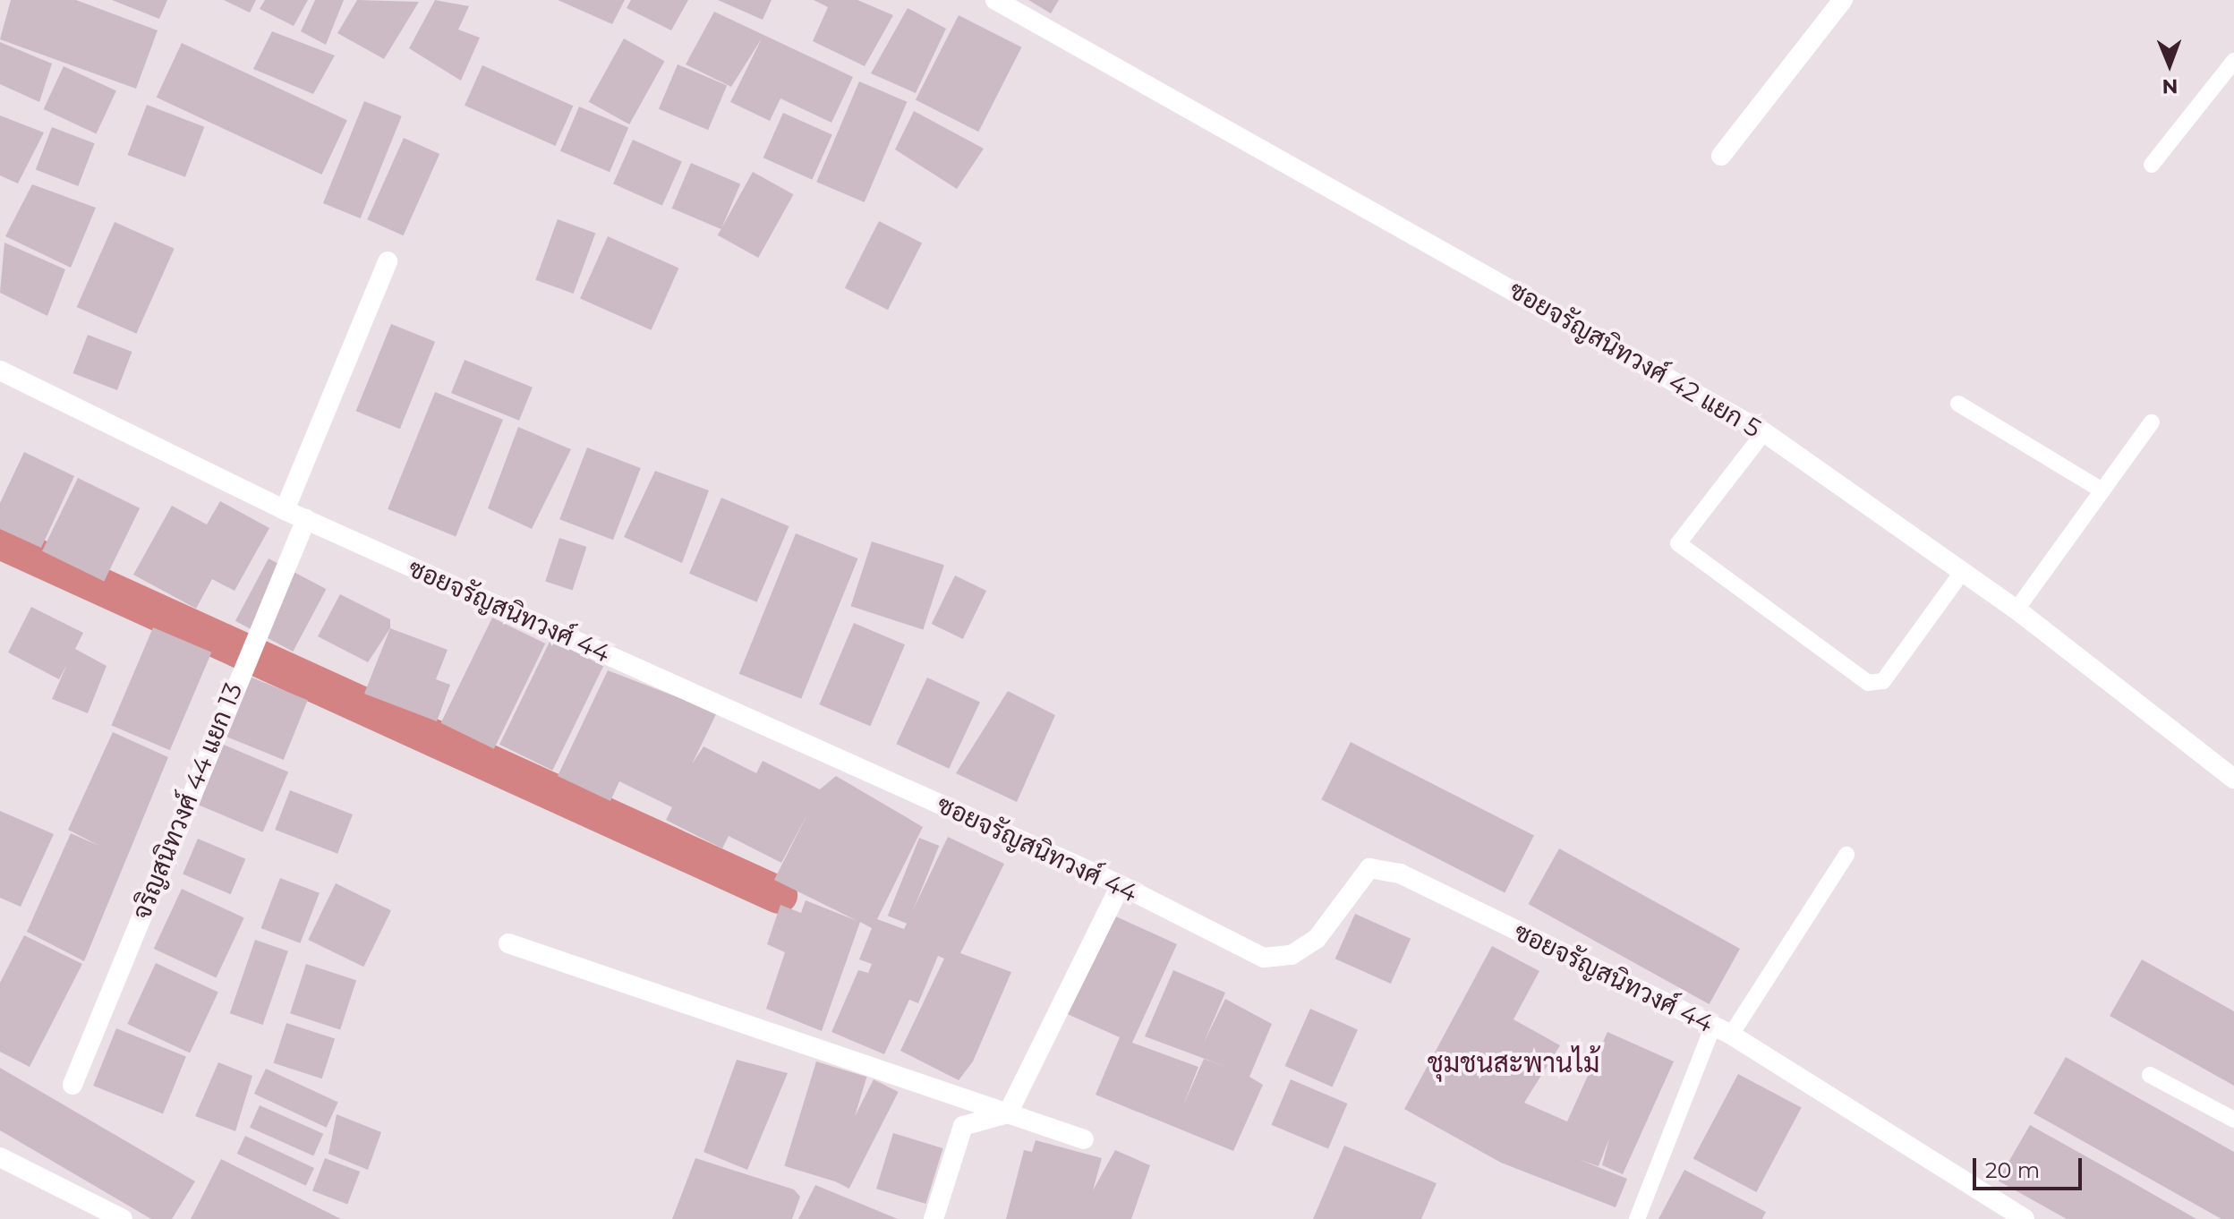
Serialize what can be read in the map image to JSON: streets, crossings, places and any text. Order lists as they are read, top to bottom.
{
  "streets": {
    "street": ["ซอยจรัญสนิทวงศ์ 42 แยก 5", "ซอยจรัญสนิทวงศ์ 44", "จริญสนิทวงศ์ 44 แยก 13"]
  },
  "crossings": [
    ["ซอยจรัญสนิทวงศ์ 44", "จริญสนิทวงศ์ 44 แยก 13"]
  ],
  "districts": ["ชุมชนสะพานไม้"],
  "scale_bar": "20 m",
  "north": "bottom"
}
